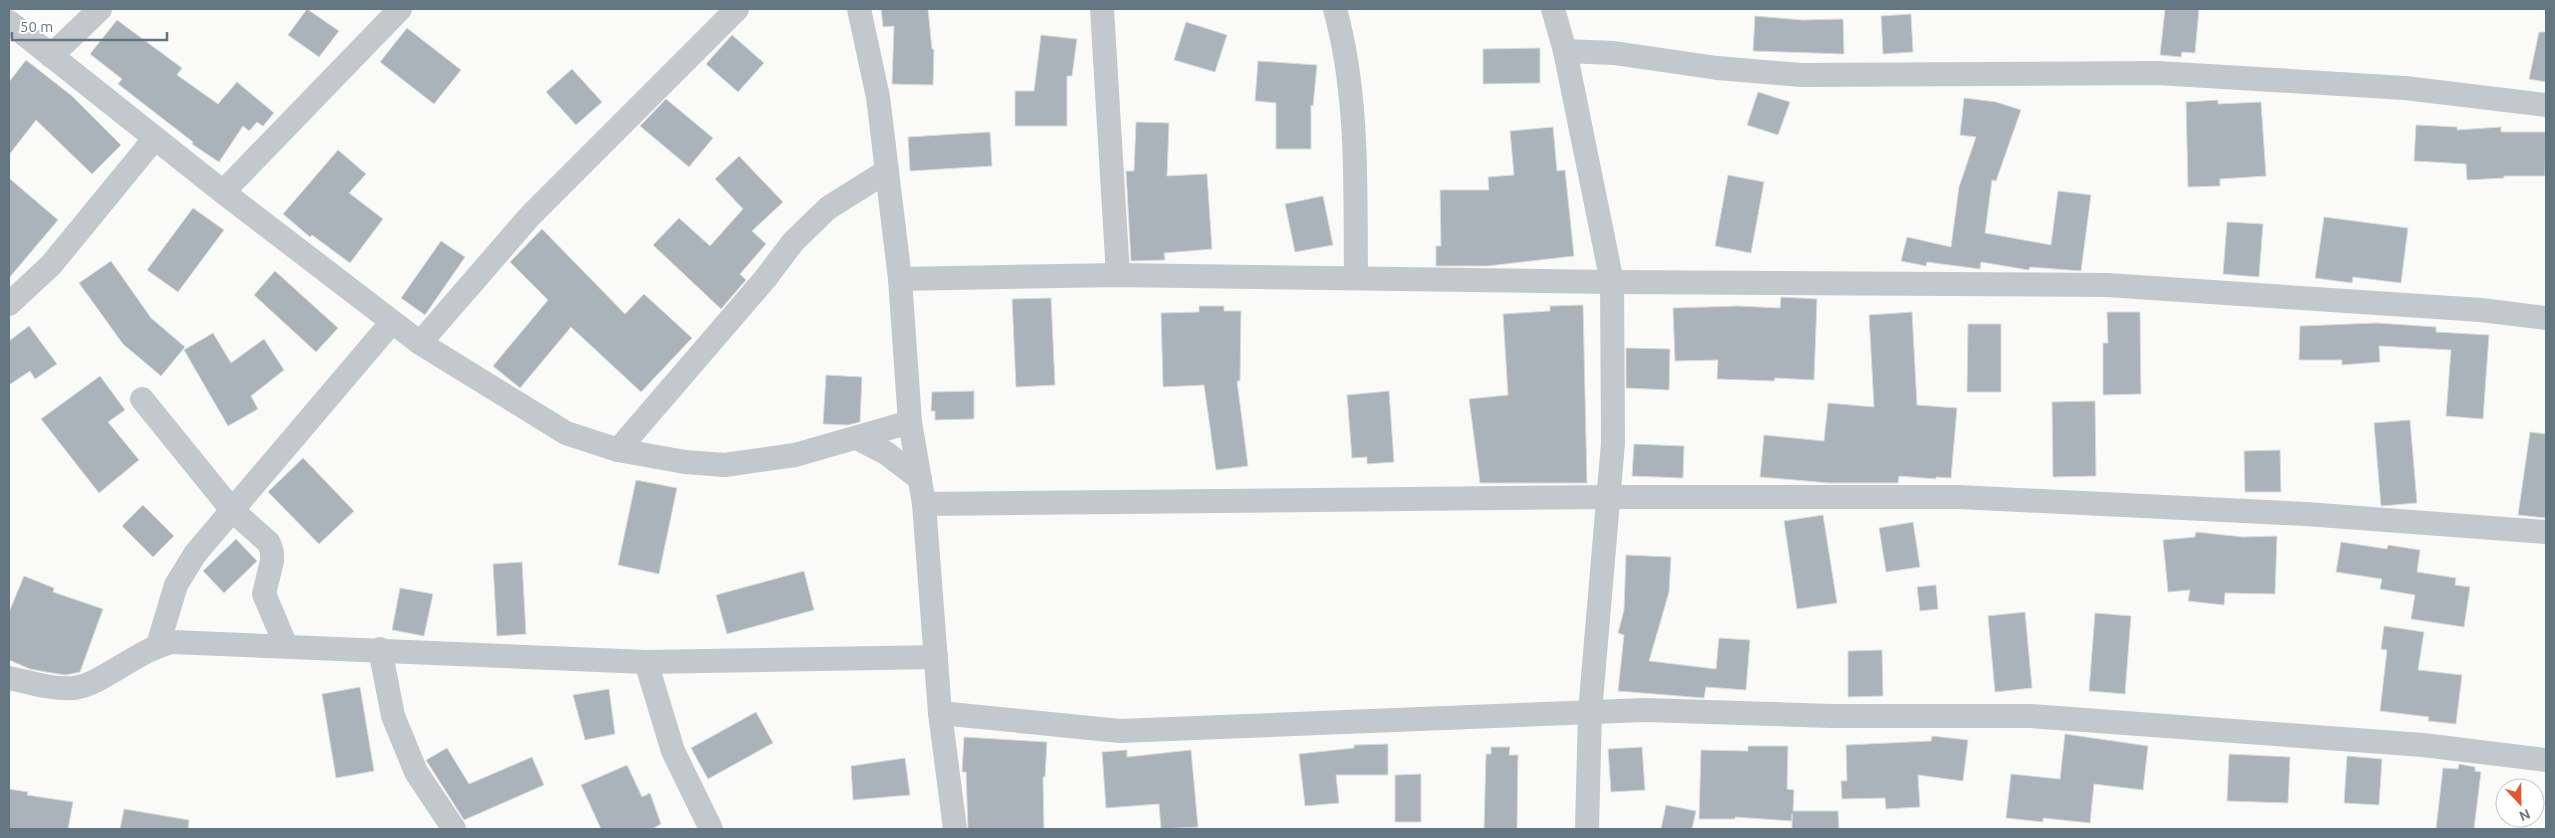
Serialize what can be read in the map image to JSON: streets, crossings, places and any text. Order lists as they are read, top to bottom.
{
  "scale_bar": "50 m",
  "north": "bottom"
}
